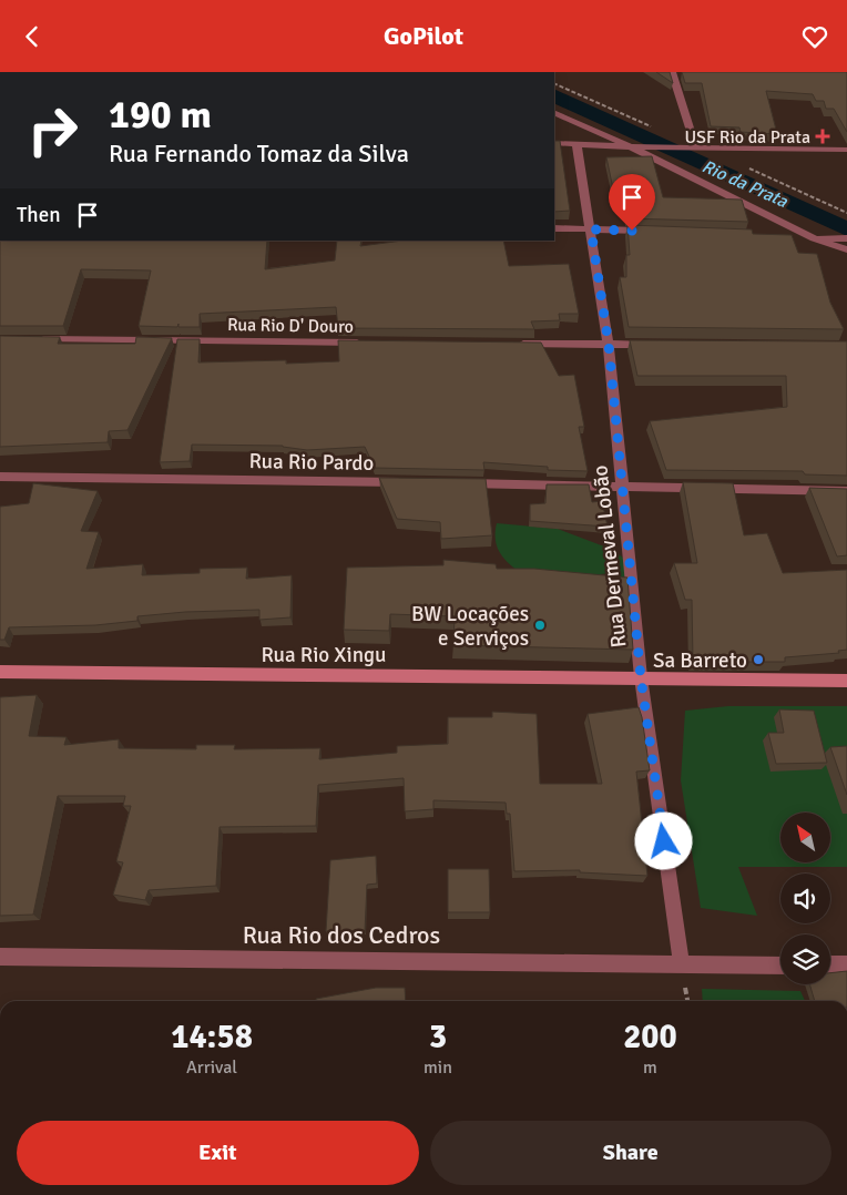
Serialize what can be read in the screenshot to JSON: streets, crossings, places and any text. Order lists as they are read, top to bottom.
{
  "streets": {
    "main road": ["Rua Rio Xingu"],
    "street": [
      "Rua Rio D' Douro",
      "Rua Rio Pardo",
      "Rua Dermeval Lobão",
      "Rua Rio dos Cedros"
    ]
  },
  "crossings": [
    ["Rua Dermeval Lobão", "Rua Rio Xingu"],
    ["Rua Dermeval Lobão", "Rua Rio dos Cedros"]
  ],
  "water": ["Rio da Prata"],
  "places": {
    "health": ["USF Rio da Prata"],
    "other": ["BW Locações e Serviços", "Sa Barreto"]
  },
  "north": "top left",
  "page": {
    "header": "GoPilot",
    "turn": ["190 m", "Rua Fernando Tomaz da Silva"],
    "then": "Then",
    "eta": [
      "14:58",
      "Arrival",
      "3",
      "min",
      "200",
      "m"
    ],
    "buttons": ["Exit", "Share"]
  }
}
